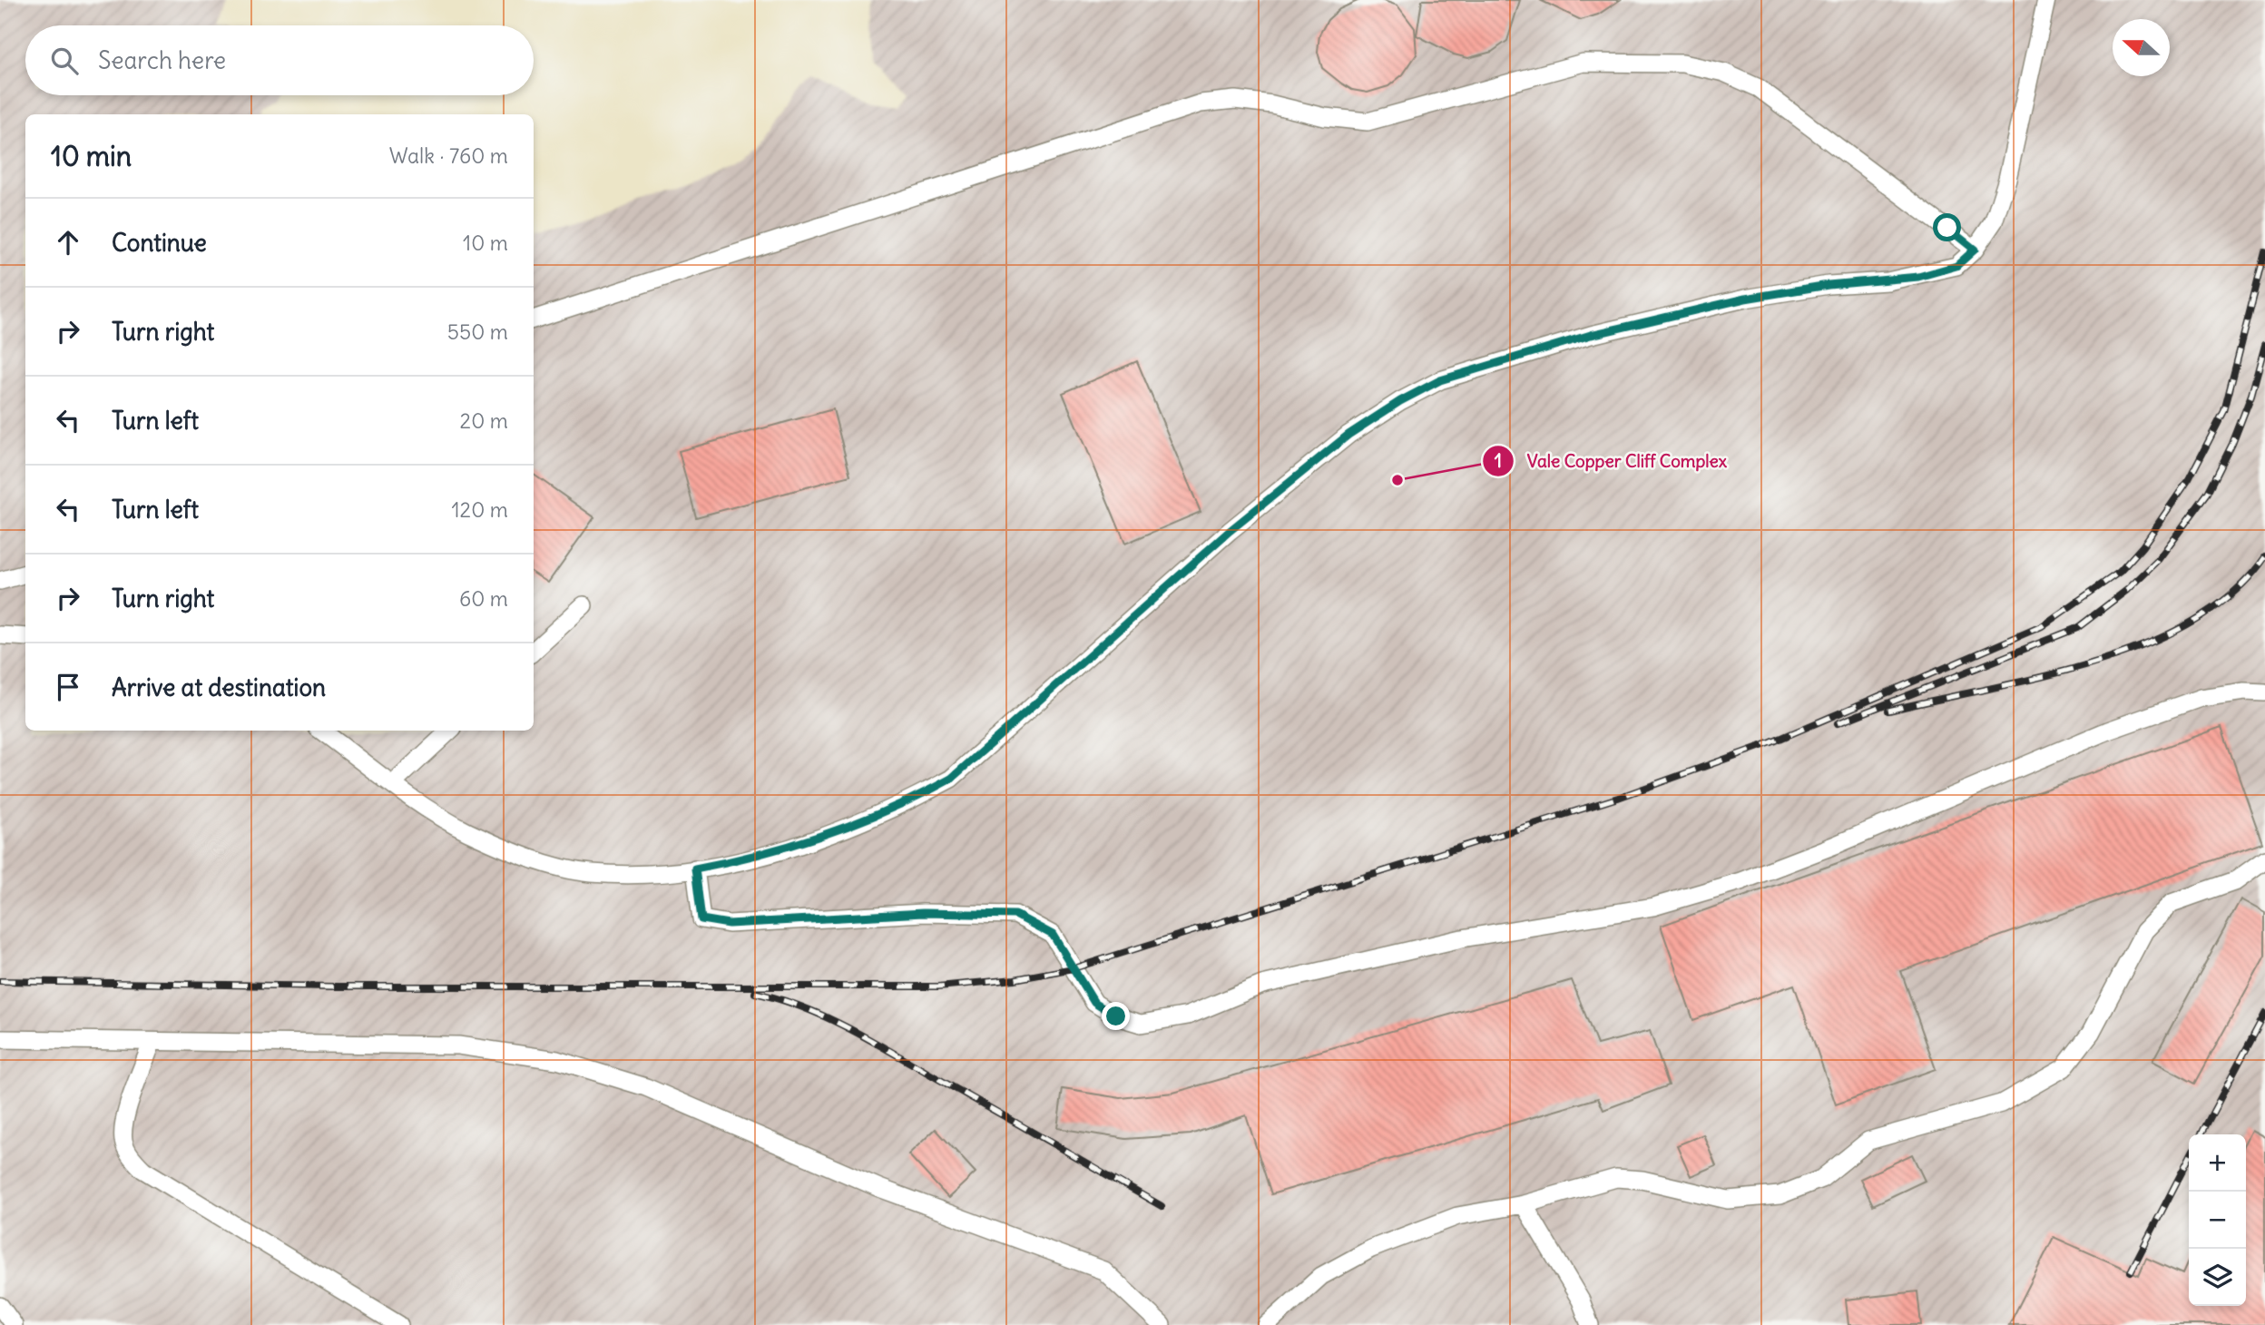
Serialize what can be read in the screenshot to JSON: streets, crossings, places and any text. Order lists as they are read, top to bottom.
{
  "places": ["Vale Copper Cliff Complex"],
  "north": "left",
  "page": {
    "search": "Search here",
    "heading": ["10 min", "Walk · 760 m"],
    "list": [
      ["Continue", "10 m"],
      ["Turn right", "550 m"],
      ["Turn left", "20 m"],
      ["Turn left", "120 m"],
      ["Turn right", "60 m"],
      "Arrive at destination"
    ],
    "map_buttons": ["+", "−"]
  }
}
